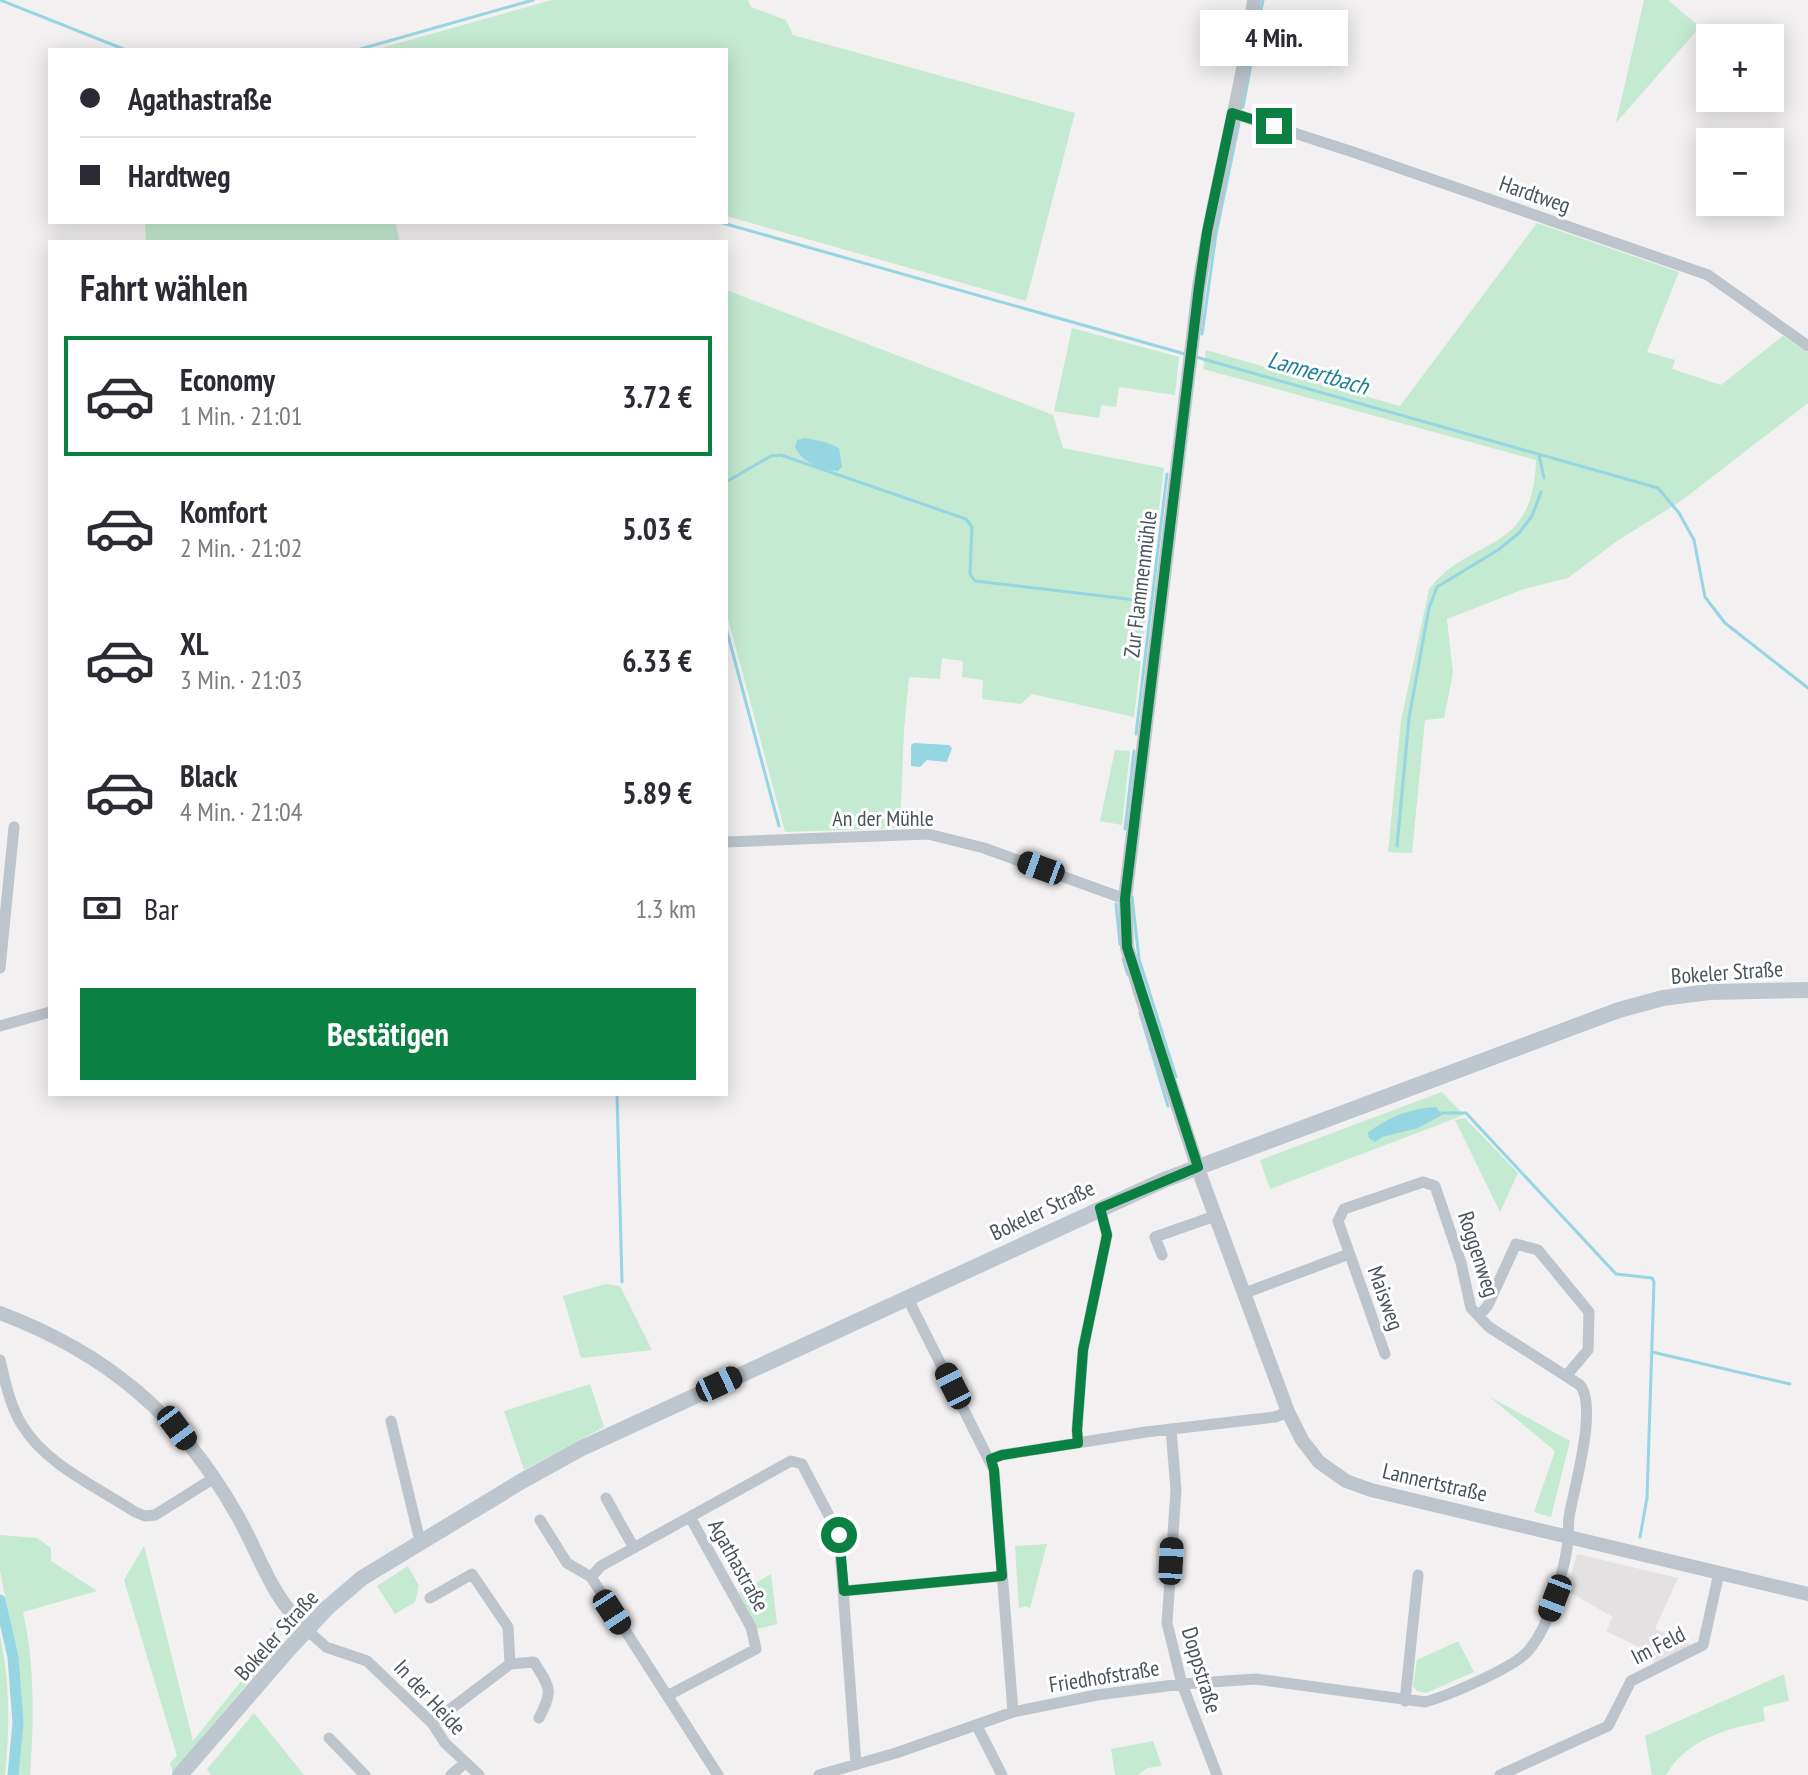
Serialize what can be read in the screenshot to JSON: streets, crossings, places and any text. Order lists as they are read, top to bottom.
{
  "streets": {
    "main road": ["Bokeler Straße"],
    "street": [
      "Hardtweg",
      "Zur Flammenmühle",
      "An der Mühle",
      "Roggenweg",
      "Maisweg",
      "Lannertstraße",
      "Agathastraße",
      "Im Feld",
      "Doppstraße",
      "Friedhofstraße",
      "In der Heide"
    ]
  },
  "crossings": [
    ["Hardtweg", "Zur Flammenmühle"],
    ["Zur Flammenmühle", "An der Mühle"],
    ["Zur Flammenmühle", "Bokeler Straße"],
    ["Zur Flammenmühle", "Lannertstraße"],
    ["Bokeler Straße", "Lannertstraße"],
    ["Bokeler Straße", "In der Heide"],
    ["Roggenweg", "Maisweg"],
    ["Roggenweg", "Lannertstraße"],
    ["Roggenweg", "Friedhofstraße"],
    ["Lannertstraße", "Im Feld"],
    ["Lannertstraße", "Friedhofstraße"],
    ["Agathastraße", "Friedhofstraße"],
    ["Doppstraße", "Friedhofstraße"]
  ],
  "water": ["Lannertbach"],
  "page": {
    "bubble": "4 Min.",
    "map_buttons": ["+", "−"],
    "banner": ["Agathastraße", "Hardtweg"],
    "heading": "Fahrt wählen",
    "list": [
      {
        "name": "Economy",
        "note": "1 Min. · 21:01",
        "value": "3.72 €"
      },
      {
        "name": "Komfort",
        "note": "2 Min. · 21:02",
        "value": "5.03 €"
      },
      {
        "name": "XL",
        "note": "3 Min. · 21:03",
        "value": "6.33 €"
      },
      {
        "name": "Black",
        "note": "4 Min. · 21:04",
        "value": "5.89 €"
      }
    ],
    "pay": ["Bar", "1.3 km"],
    "buttons": "Bestätigen"
  }
}
